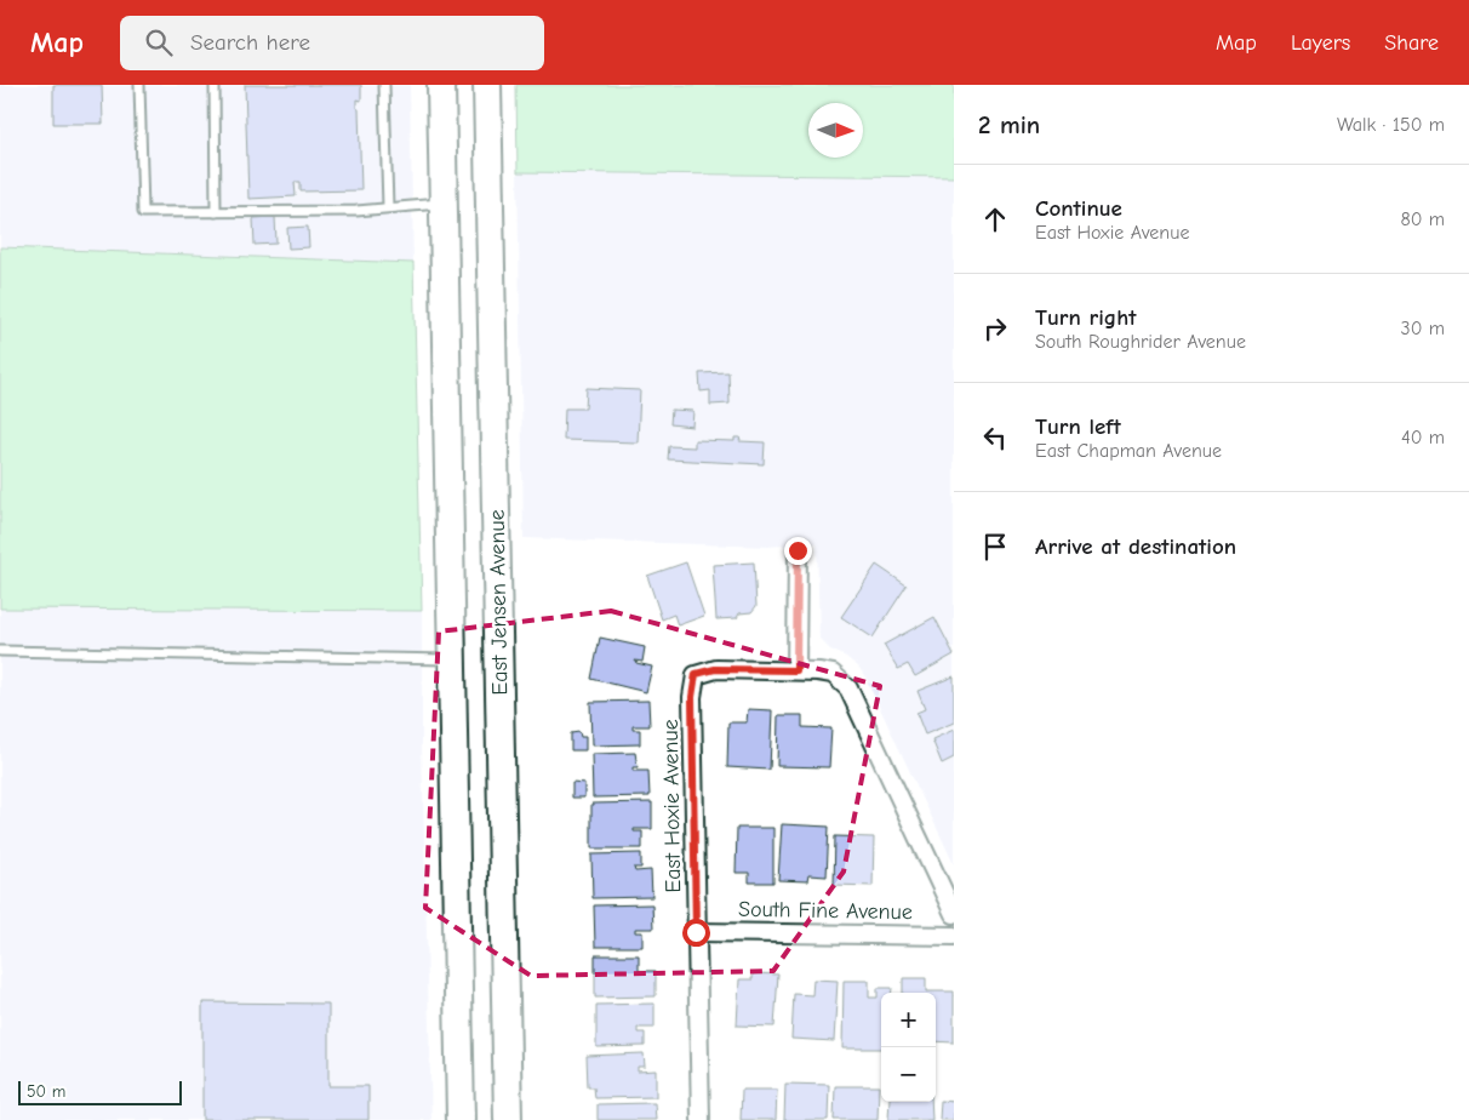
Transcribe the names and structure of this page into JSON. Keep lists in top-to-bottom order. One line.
{"streets":{"main road":["East Jensen Avenue"],"street":["East Hoxie Avenue","South Fine Avenue"]},"crossings":[["East Hoxie Avenue","South Fine Avenue"]],"scale_bar":"50 m","north":"right","page":{"header":"Map","search":"Search here","nav":["Map","Layers","Share"],"heading":["2 min","Walk · 150 m"],"list":[["Continue","East Hoxie Avenue","80 m"],["Turn right","South Roughrider Avenue","30 m"],["Turn left","East Chapman Avenue","40 m"],"Arrive at destination"],"map_buttons":["+","−"],"scale":"50 m"}}
